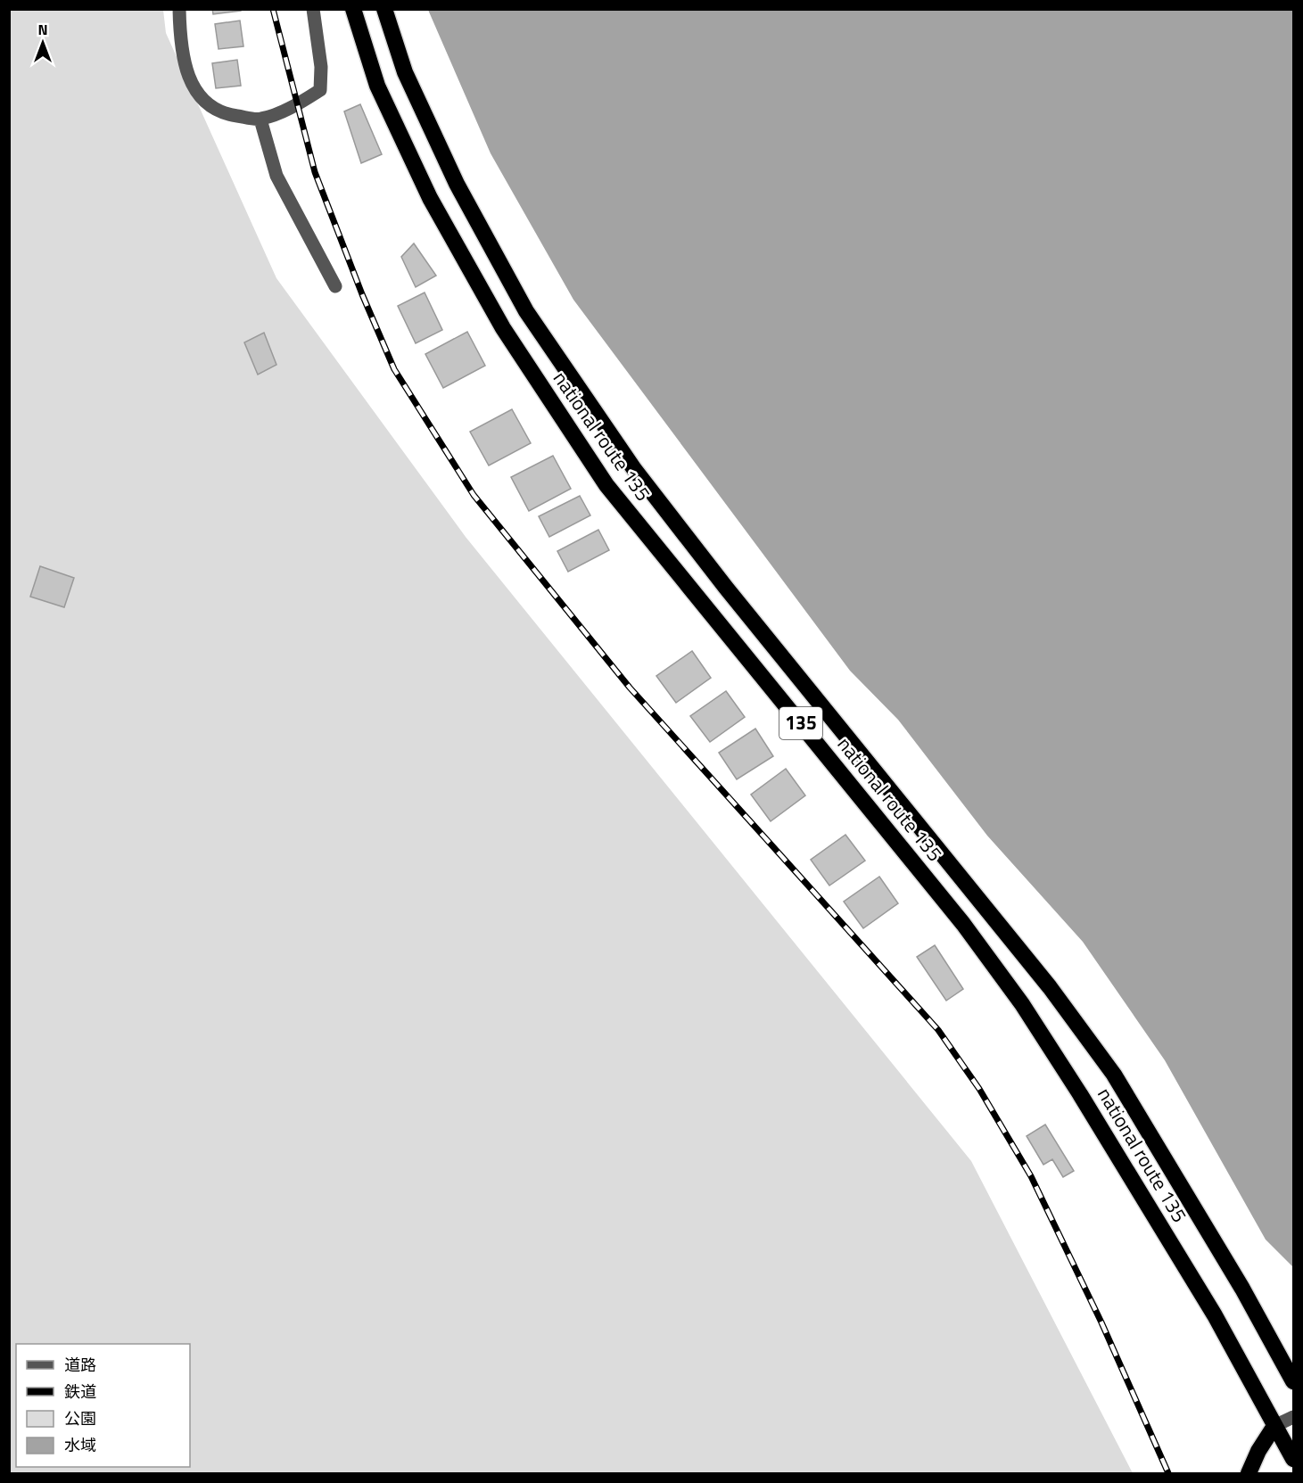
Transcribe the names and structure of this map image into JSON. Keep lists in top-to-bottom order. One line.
{"streets":{"highway":["national route 135","135"]},"legend":["道路","鉄道","公園","水域"],"north":"top"}
